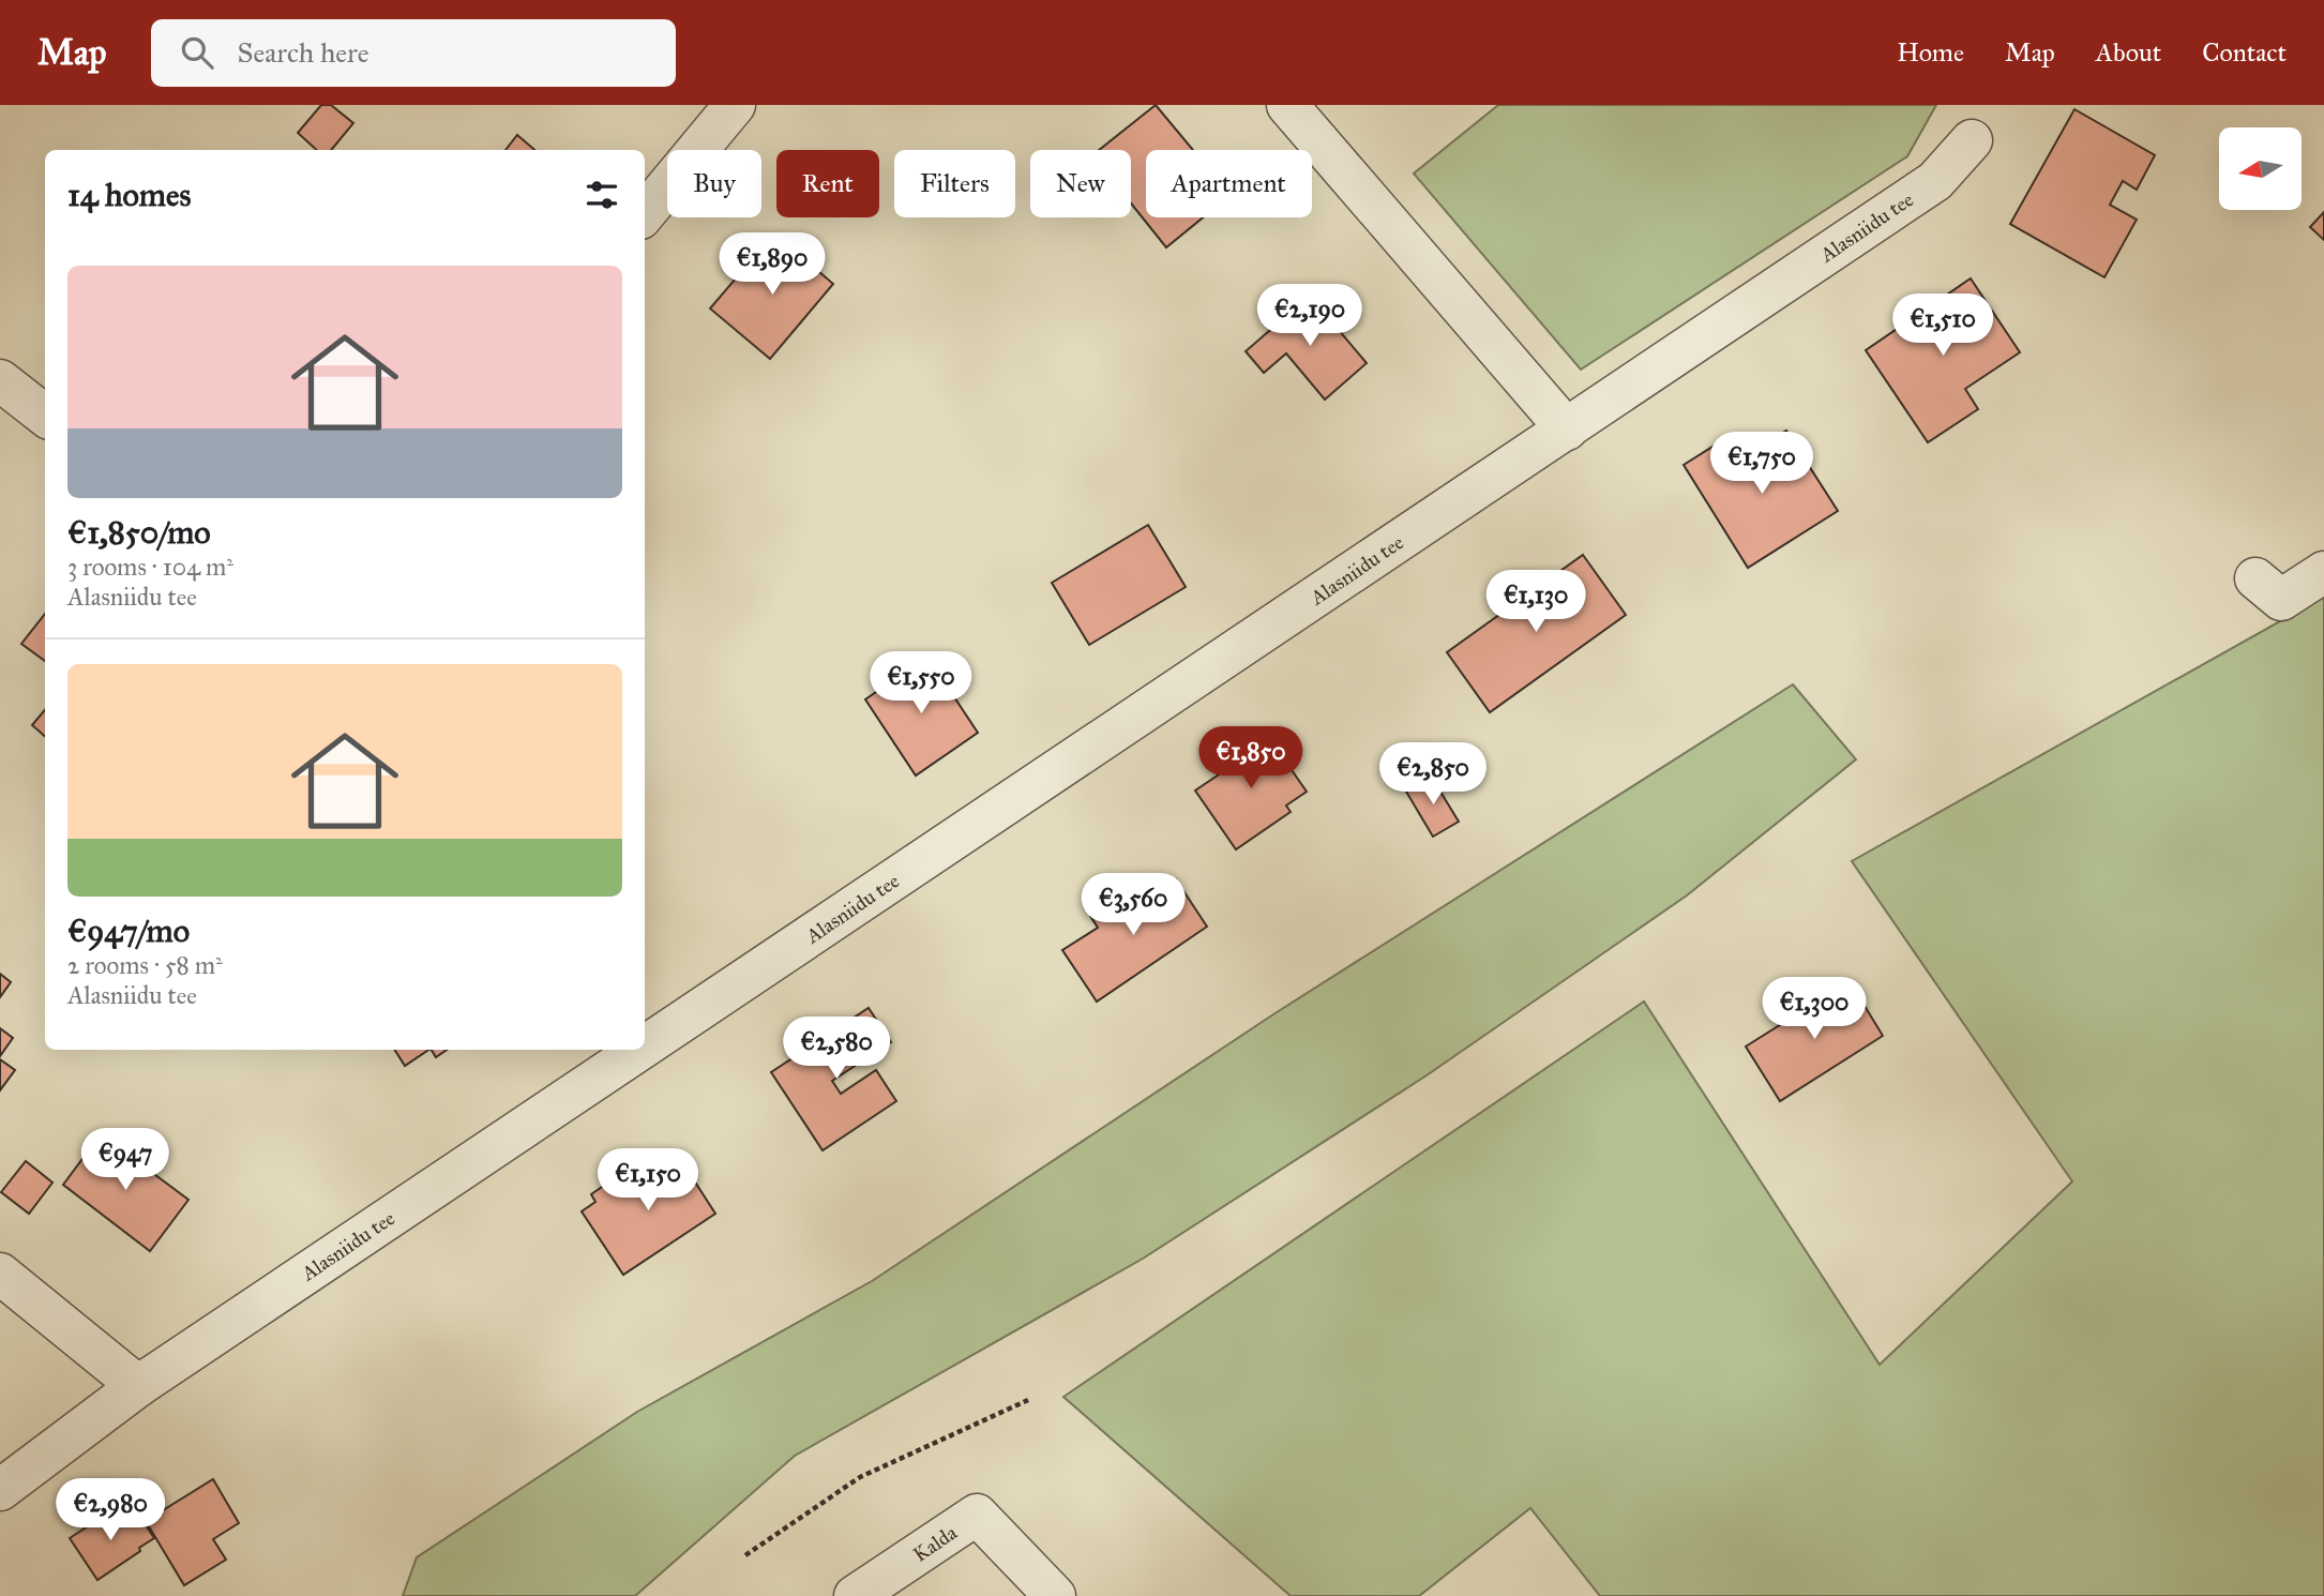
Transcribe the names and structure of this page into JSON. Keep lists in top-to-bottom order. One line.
{"streets":{"street":["Alasniidu tee","Kalda"]},"north":"left","page":{"header":"Map","search":"Search here","nav":["Home","Map","About","Contact"],"chip":["Buy","Rent","Filters","New","Apartment"],"heading":"14 homes","price":["€1,890","€2,190","€1,510","€1,750","€1,130","€1,550","€1,850","€2,850","€3,560","€1,300","€2,580","€947","€1,150","€2,980"],"list":[{"name":"€1,850/mo","note":"3 rooms · 104 m² · Alasniidu tee"},{"name":"€947/mo","note":"2 rooms · 58 m² · Alasniidu tee"}]}}
